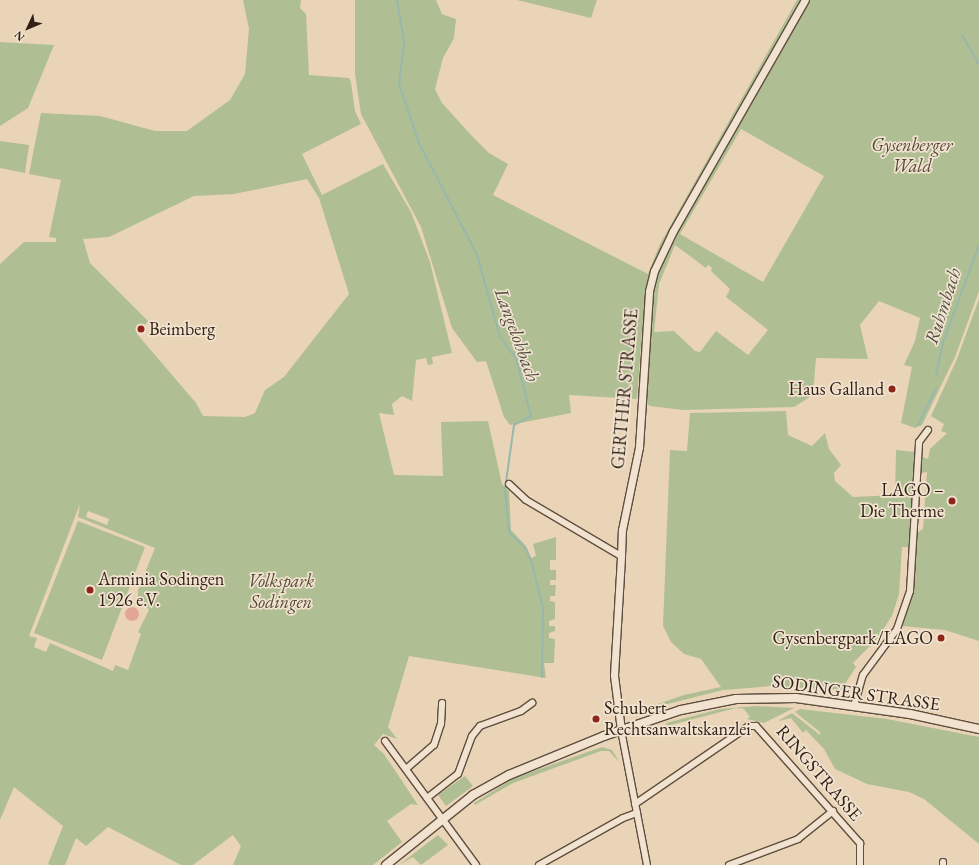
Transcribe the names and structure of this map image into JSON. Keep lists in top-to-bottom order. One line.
{"streets":{"main road":["SODINGER STRASSE"],"street":["GERTHER STRASSE","RINGSTRASSE"]},"crossings":[["GERTHER STRASSE","SODINGER STRASSE"],["GERTHER STRASSE","RINGSTRASSE"]],"water":["Ruhmbach","Langelohbach"],"parks":["Gysenberger Wald","Volkspark Sodingen"],"places":["Beimberg","Haus Galland","LAGO – Die Therme","Arminia Sodingen 1926 e.V.","Gysenbergpark/LAGO","Schubert Rechtsanwaltskanzlei"],"north":"bottom left"}
